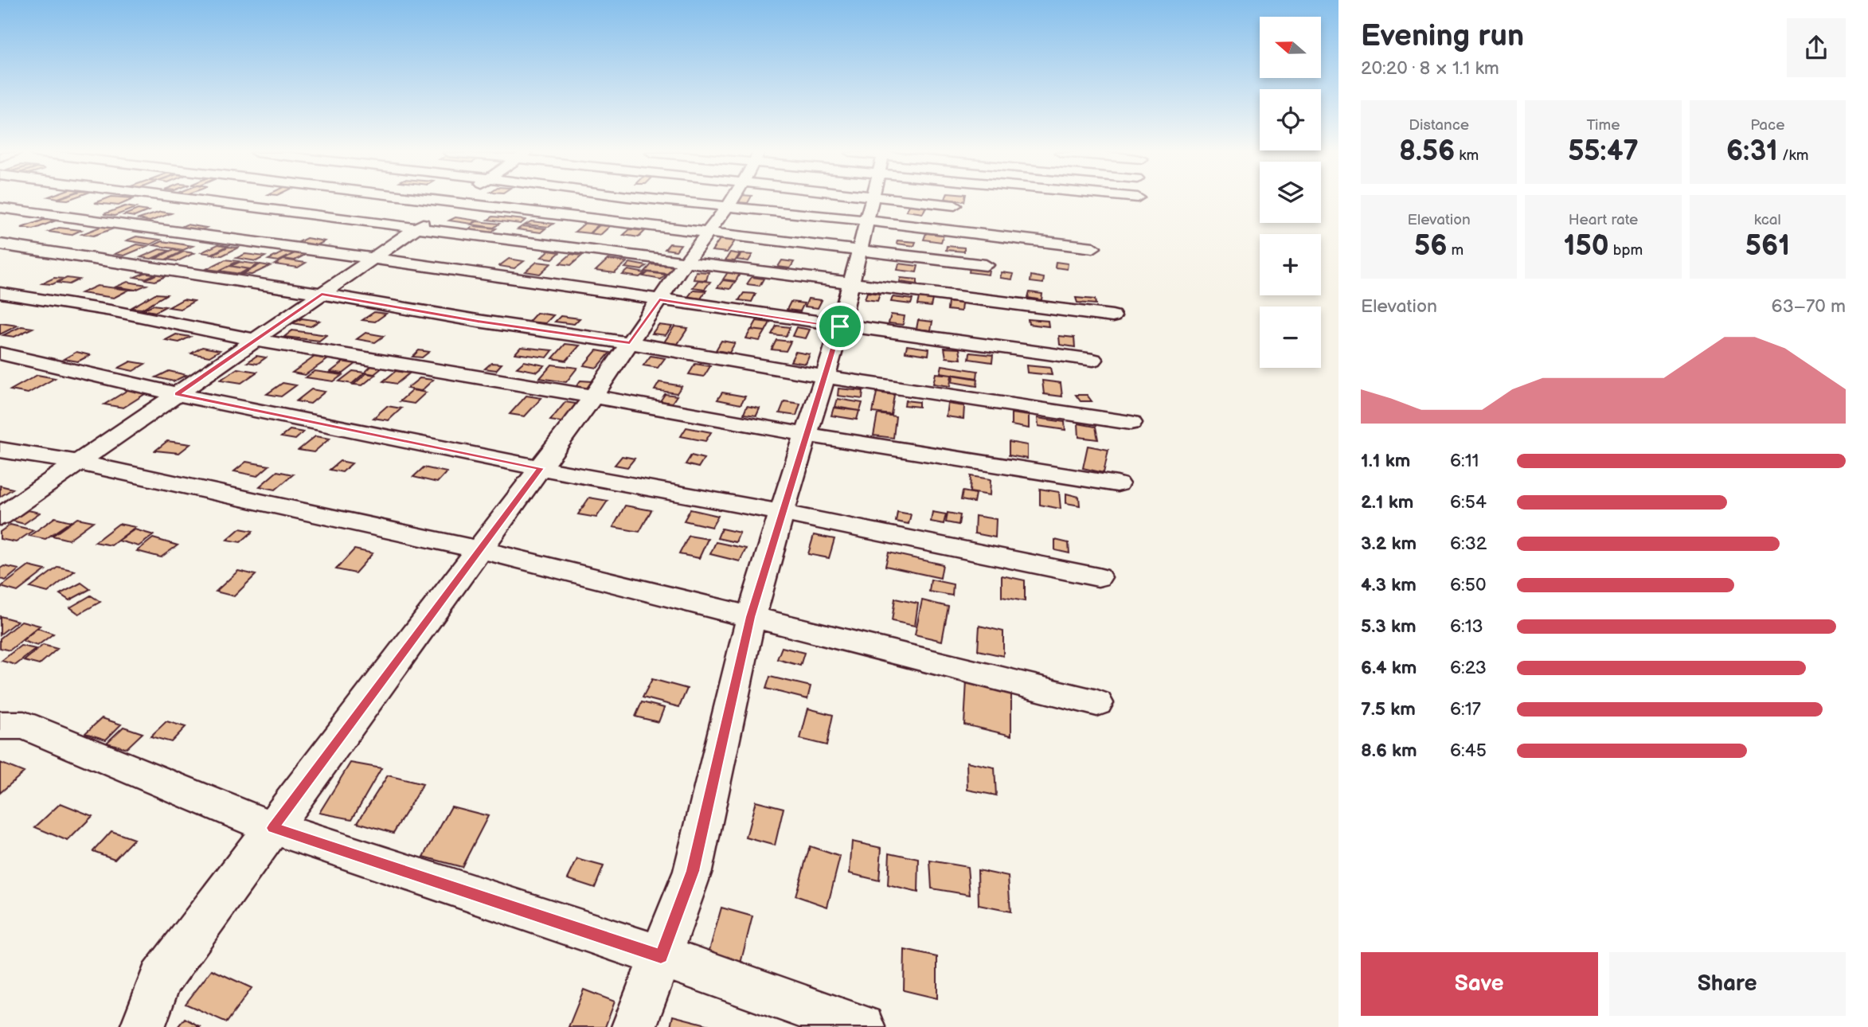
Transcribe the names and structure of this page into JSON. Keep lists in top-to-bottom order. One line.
{"north":"left","page":{"heading":["Evening run","20:20 · 8 × 1.1 km"],"map_buttons":["+","−"],"stats":[["Distance","8.56 km"],["Time","55:47"],["Pace","6:31 /km"],["Elevation","56 m"],["Heart rate","150 bpm"],["kcal","561"]],"chart":["Elevation","63–70 m"],"list":[{"name":"1.1 km","note":"6:11"},{"name":"2.1 km","note":"6:54"},{"name":"3.2 km","note":"6:32"},{"name":"4.3 km","note":"6:50"},{"name":"5.3 km","note":"6:13"},{"name":"6.4 km","note":"6:23"},{"name":"7.5 km","note":"6:17"},{"name":"8.6 km","note":"6:45"}],"buttons":["Save","Share"]}}
